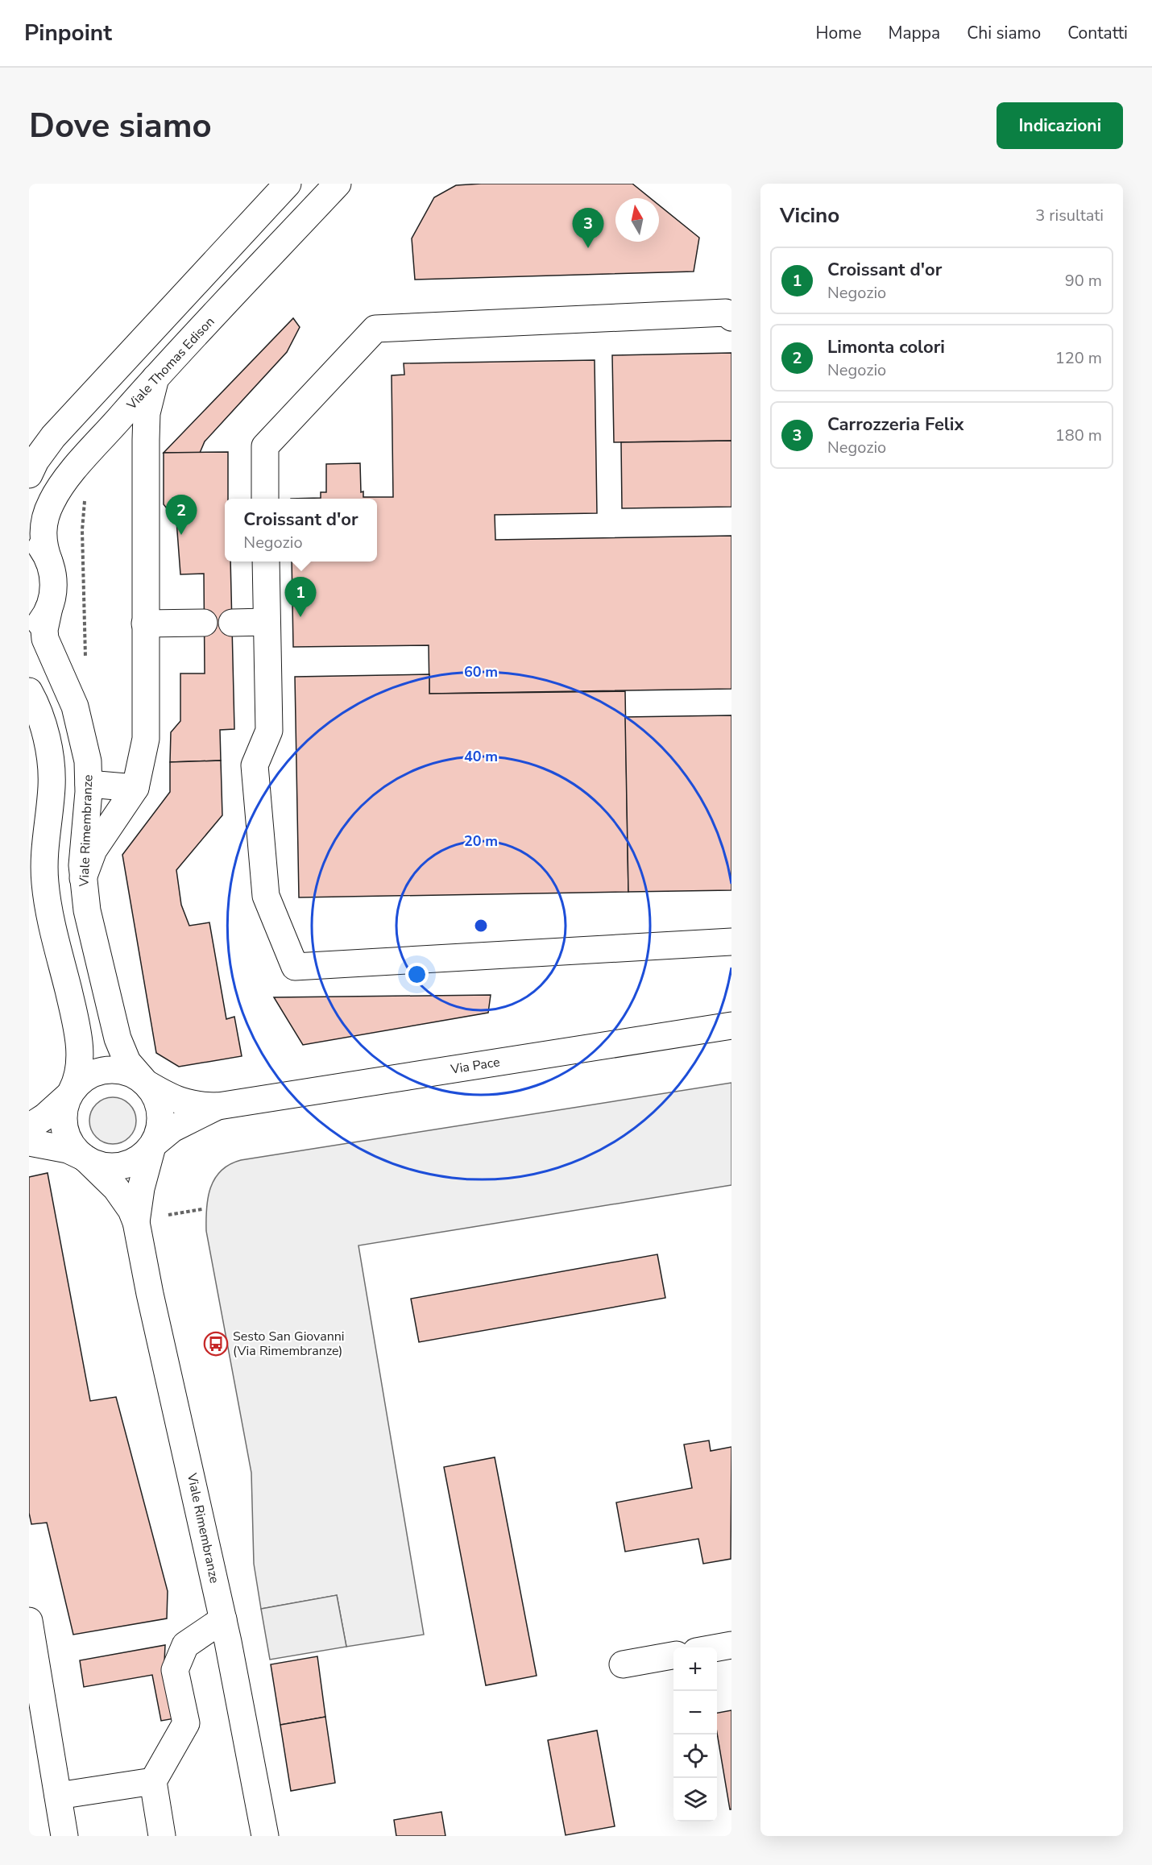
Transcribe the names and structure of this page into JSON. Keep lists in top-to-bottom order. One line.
{"streets":{"street":["Viale Thomas Edison","Viale Rimembranze","Via Pace"]},"crossings":[["Viale Thomas Edison","Viale Rimembranze"],["Viale Rimembranze","Via Pace"]],"places":{"bus stop":["Sesto San Giovanni (Via Rimembranze)"]},"north":"top","page":{"header":"Pinpoint","nav":["Home","Mappa","Chi siamo","Contatti"],"buttons":"Indicazioni","title":"Dove siamo","heading":["Vicino","3 risultati"],"pins":["3","2","1"],"list":[{"mark":"1","name":"Croissant d'or","note":"Negozio","value":"90 m"},{"mark":"2","name":"Limonta colori","note":"Negozio","value":"120 m"},{"mark":"3","name":"Carrozzeria Felix","note":"Negozio","value":"180 m"}],"popup":["Croissant d'or","Negozio"],"map_buttons":["+","−"]},"rings":["60 m","40 m","20 m"]}
